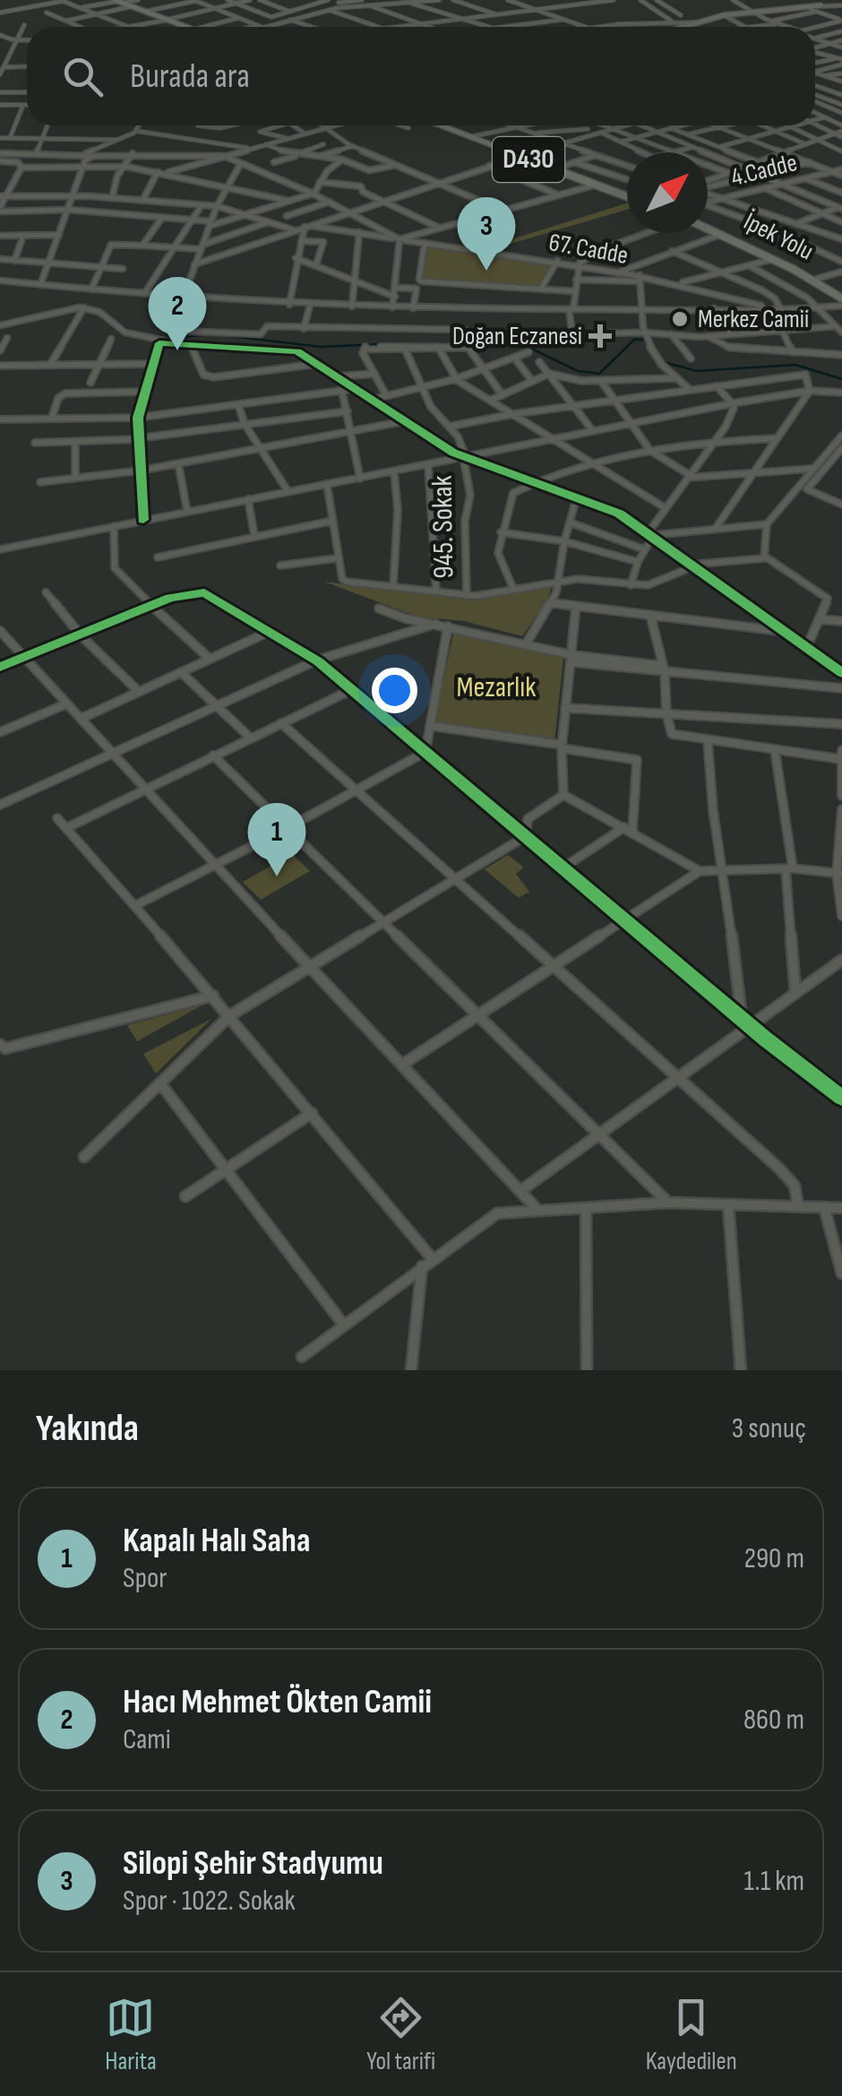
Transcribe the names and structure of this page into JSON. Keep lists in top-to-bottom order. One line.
{"streets":{"highway":["D430","İpek Yolu"],"street":["4.Cadde","67. Cadde","945. Sokak"]},"parks":["Mezarlık"],"places":{"other":["Merkez Camii"],"health":["Doğan Eczanesi"]},"north":"top right","page":{"search":"Burada ara","pins":["3","2","1"],"heading":["Yakında","3 sonuç"],"list":[{"mark":"1","name":"Kapalı Halı Saha","note":"Spor","value":"290 m"},{"mark":"2","name":"Hacı Mehmet Ökten Camii","note":"Cami","value":"860 m"},{"mark":"3","name":"Silopi Şehir Stadyumu","note":"Spor · 1022. Sokak","value":"1.1 km"}],"nav":["Harita","Yol tarifi","Kaydedilen"]}}
